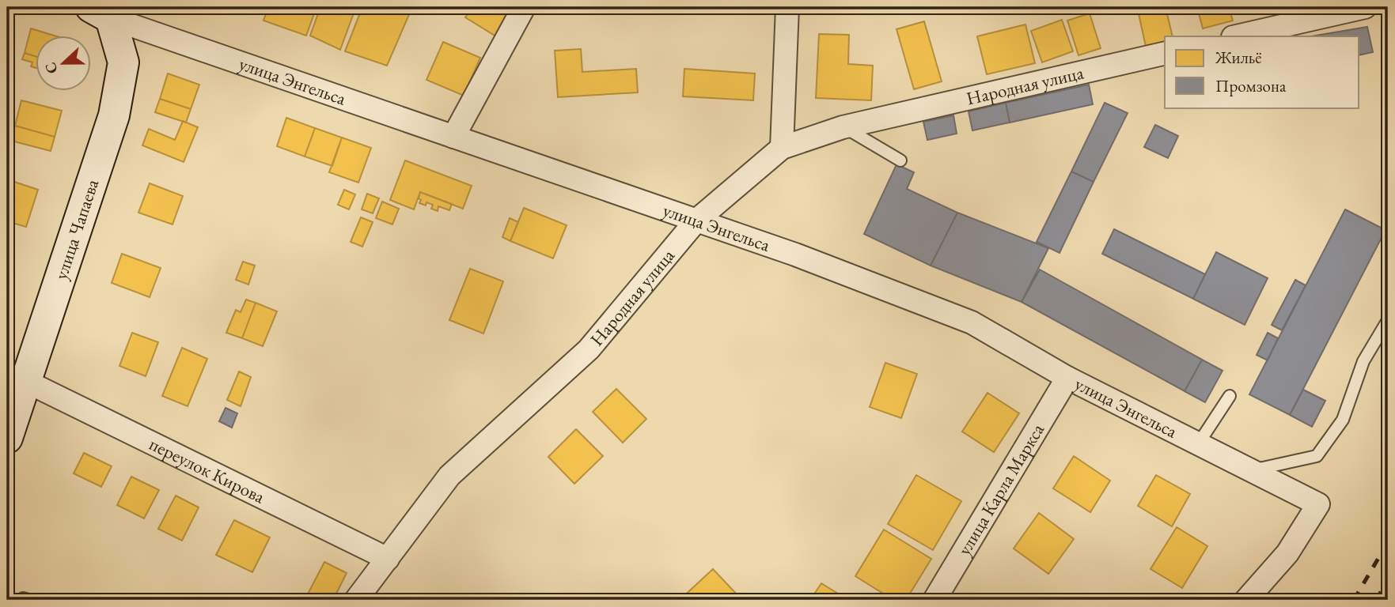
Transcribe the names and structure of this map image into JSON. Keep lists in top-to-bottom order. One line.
{"streets":{"street":["улица Энгельса","Народная улица","улица Чапаева","переулок Кирова","улица Карла Маркса"]},"crossings":[["улица Энгельса","Народная улица"],["улица Энгельса","улица Чапаева"],["улица Энгельса","улица Карла Маркса"],["Народная улица","переулок Кирова"],["улица Чапаева","переулок Кирова"]],"legend":["Жильё","Промзона"],"north":"left"}
